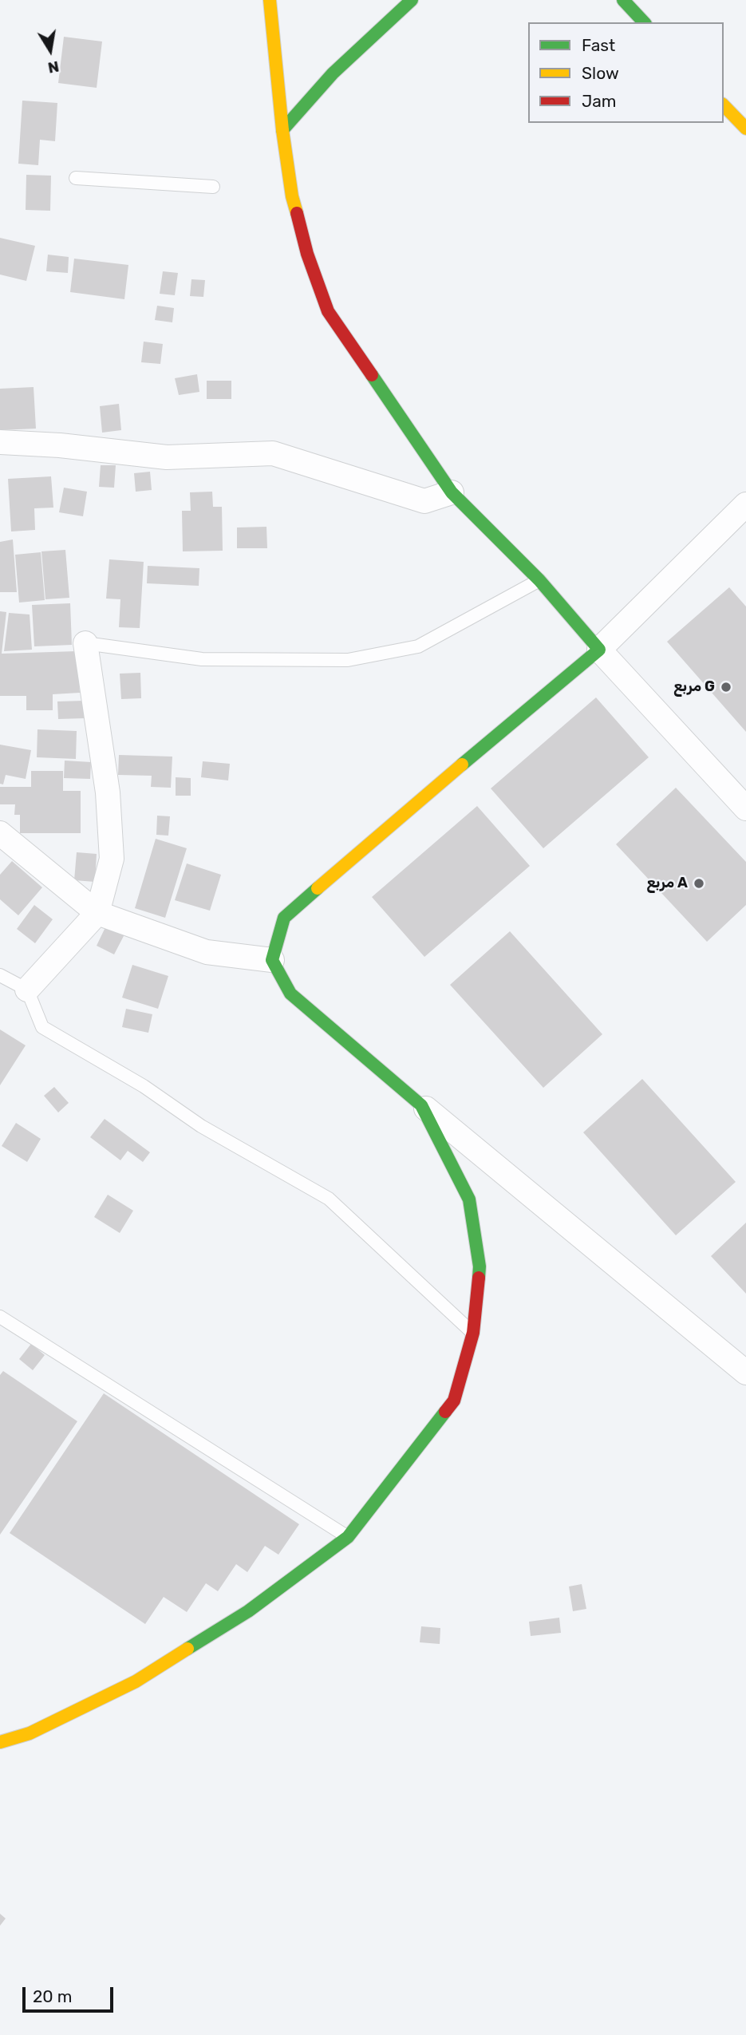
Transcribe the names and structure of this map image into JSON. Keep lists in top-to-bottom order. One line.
{"places":["مربع G","مربع A"],"legend":["Fast","Slow","Jam"],"scale_bar":"20 m","north":"bottom"}
